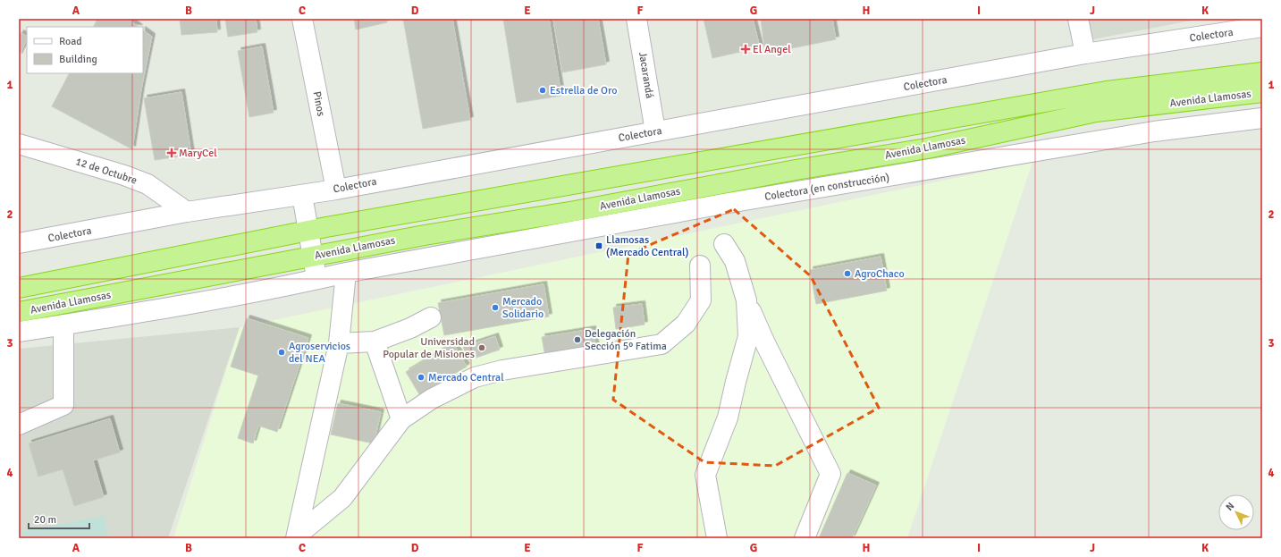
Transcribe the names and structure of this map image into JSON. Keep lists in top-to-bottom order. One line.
{"streets":{"highway":["Avenida Llamosas"],"street":["Colectora","Jacarandá","Pinos","12 de Octubre","Colectora (en construcción)"]},"crossings":[["Colectora","Jacarandá"],["Colectora","Pinos"],["Colectora","12 de Octubre"]],"places":{"health":["El Angel","MaryCel"],"other":["Estrella de Oro","AgroChaco","Mercado Solidario","Delegación Sección 5º Fatima","Universidad Popular de Misiones","Agroservicios del NEA","Mercado Central"],"transit":["Llamosas (Mercado Central)"]},"legend":["Road","Building"],"scale_bar":"20 m","north":"top left","grid":{"columns":["A","B","C","D","E","F","G","H","I","J","K"],"rows":["1","2","3","4"]}}
